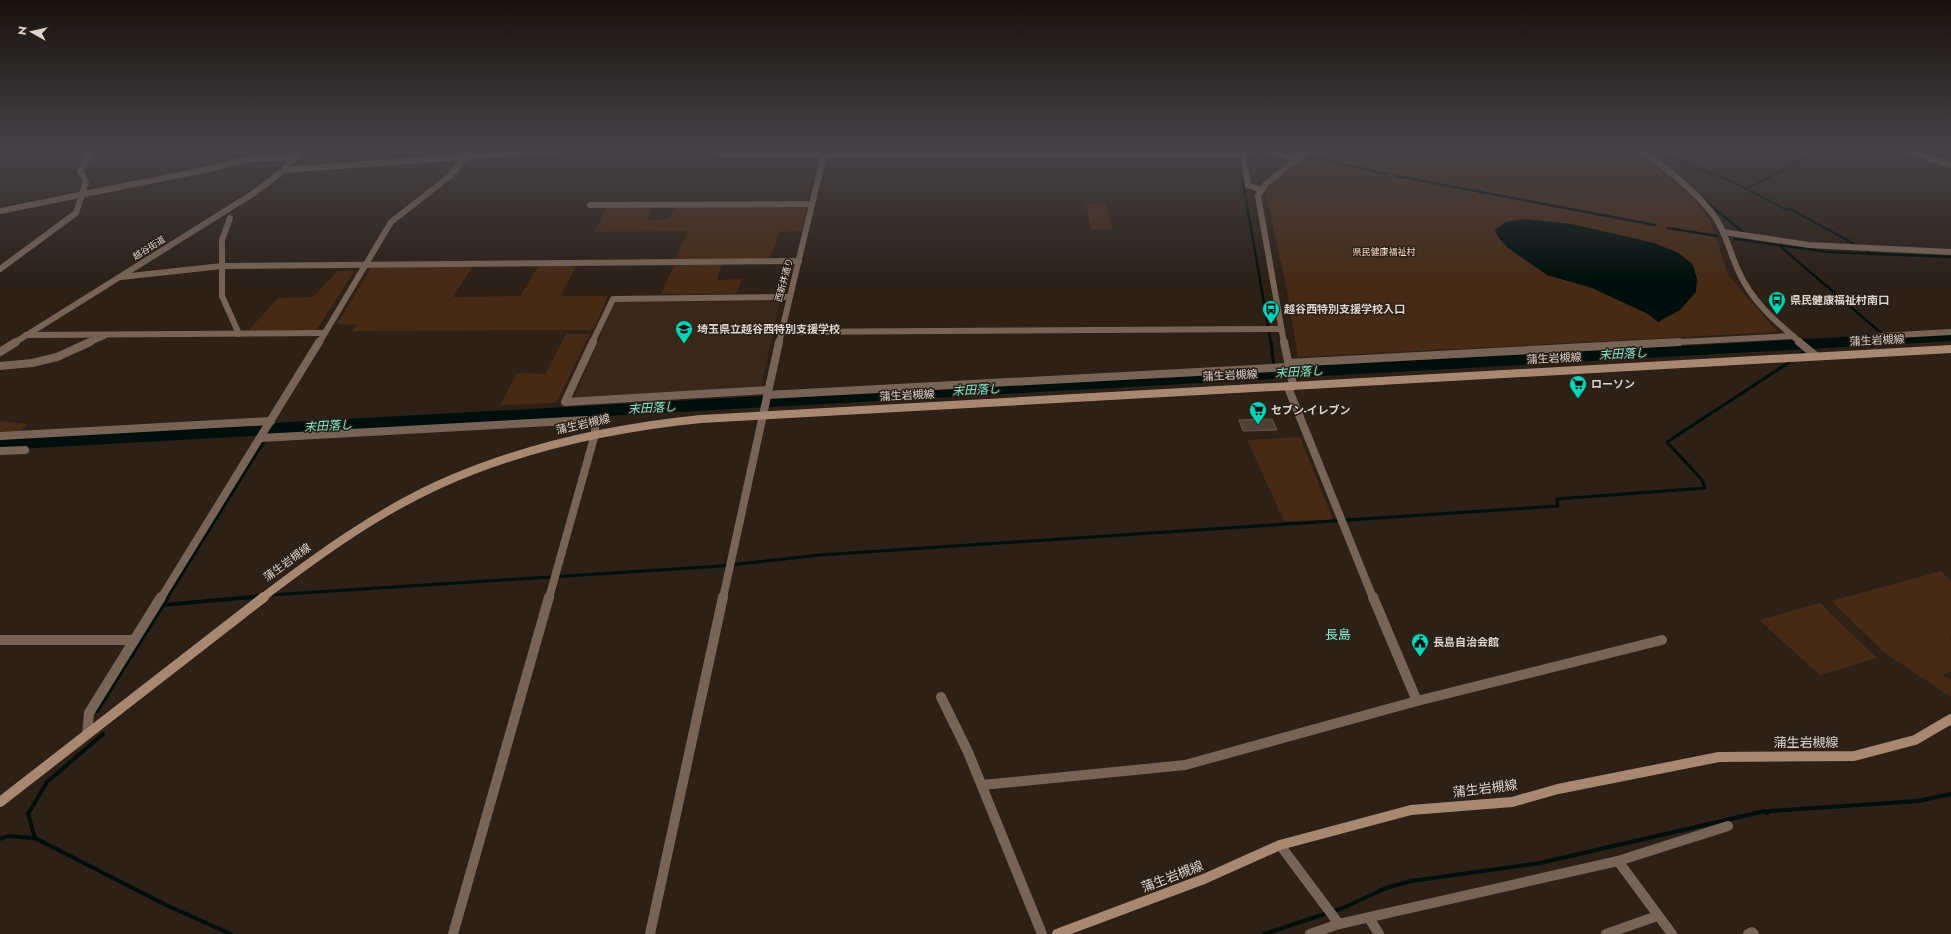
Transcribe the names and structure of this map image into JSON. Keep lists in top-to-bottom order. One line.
{"streets":{"main road":["蒲生岩槻線"],"street":["越谷街道","西新井通り"]},"crossings":[["西新井通り","蒲生岩槻線"]],"districts":["長島"],"water":["末田落し"],"parks":["県民健康福祉村"],"places":{"bus stop":["県民健康福祉村南口","越谷西特別支援学校入口"],"school or university":["埼玉県立越谷西特別支援学校"],"supermarket":["ローソン","セブン-イレブン"],"public building":["長島自治会館"]},"north":"left"}
